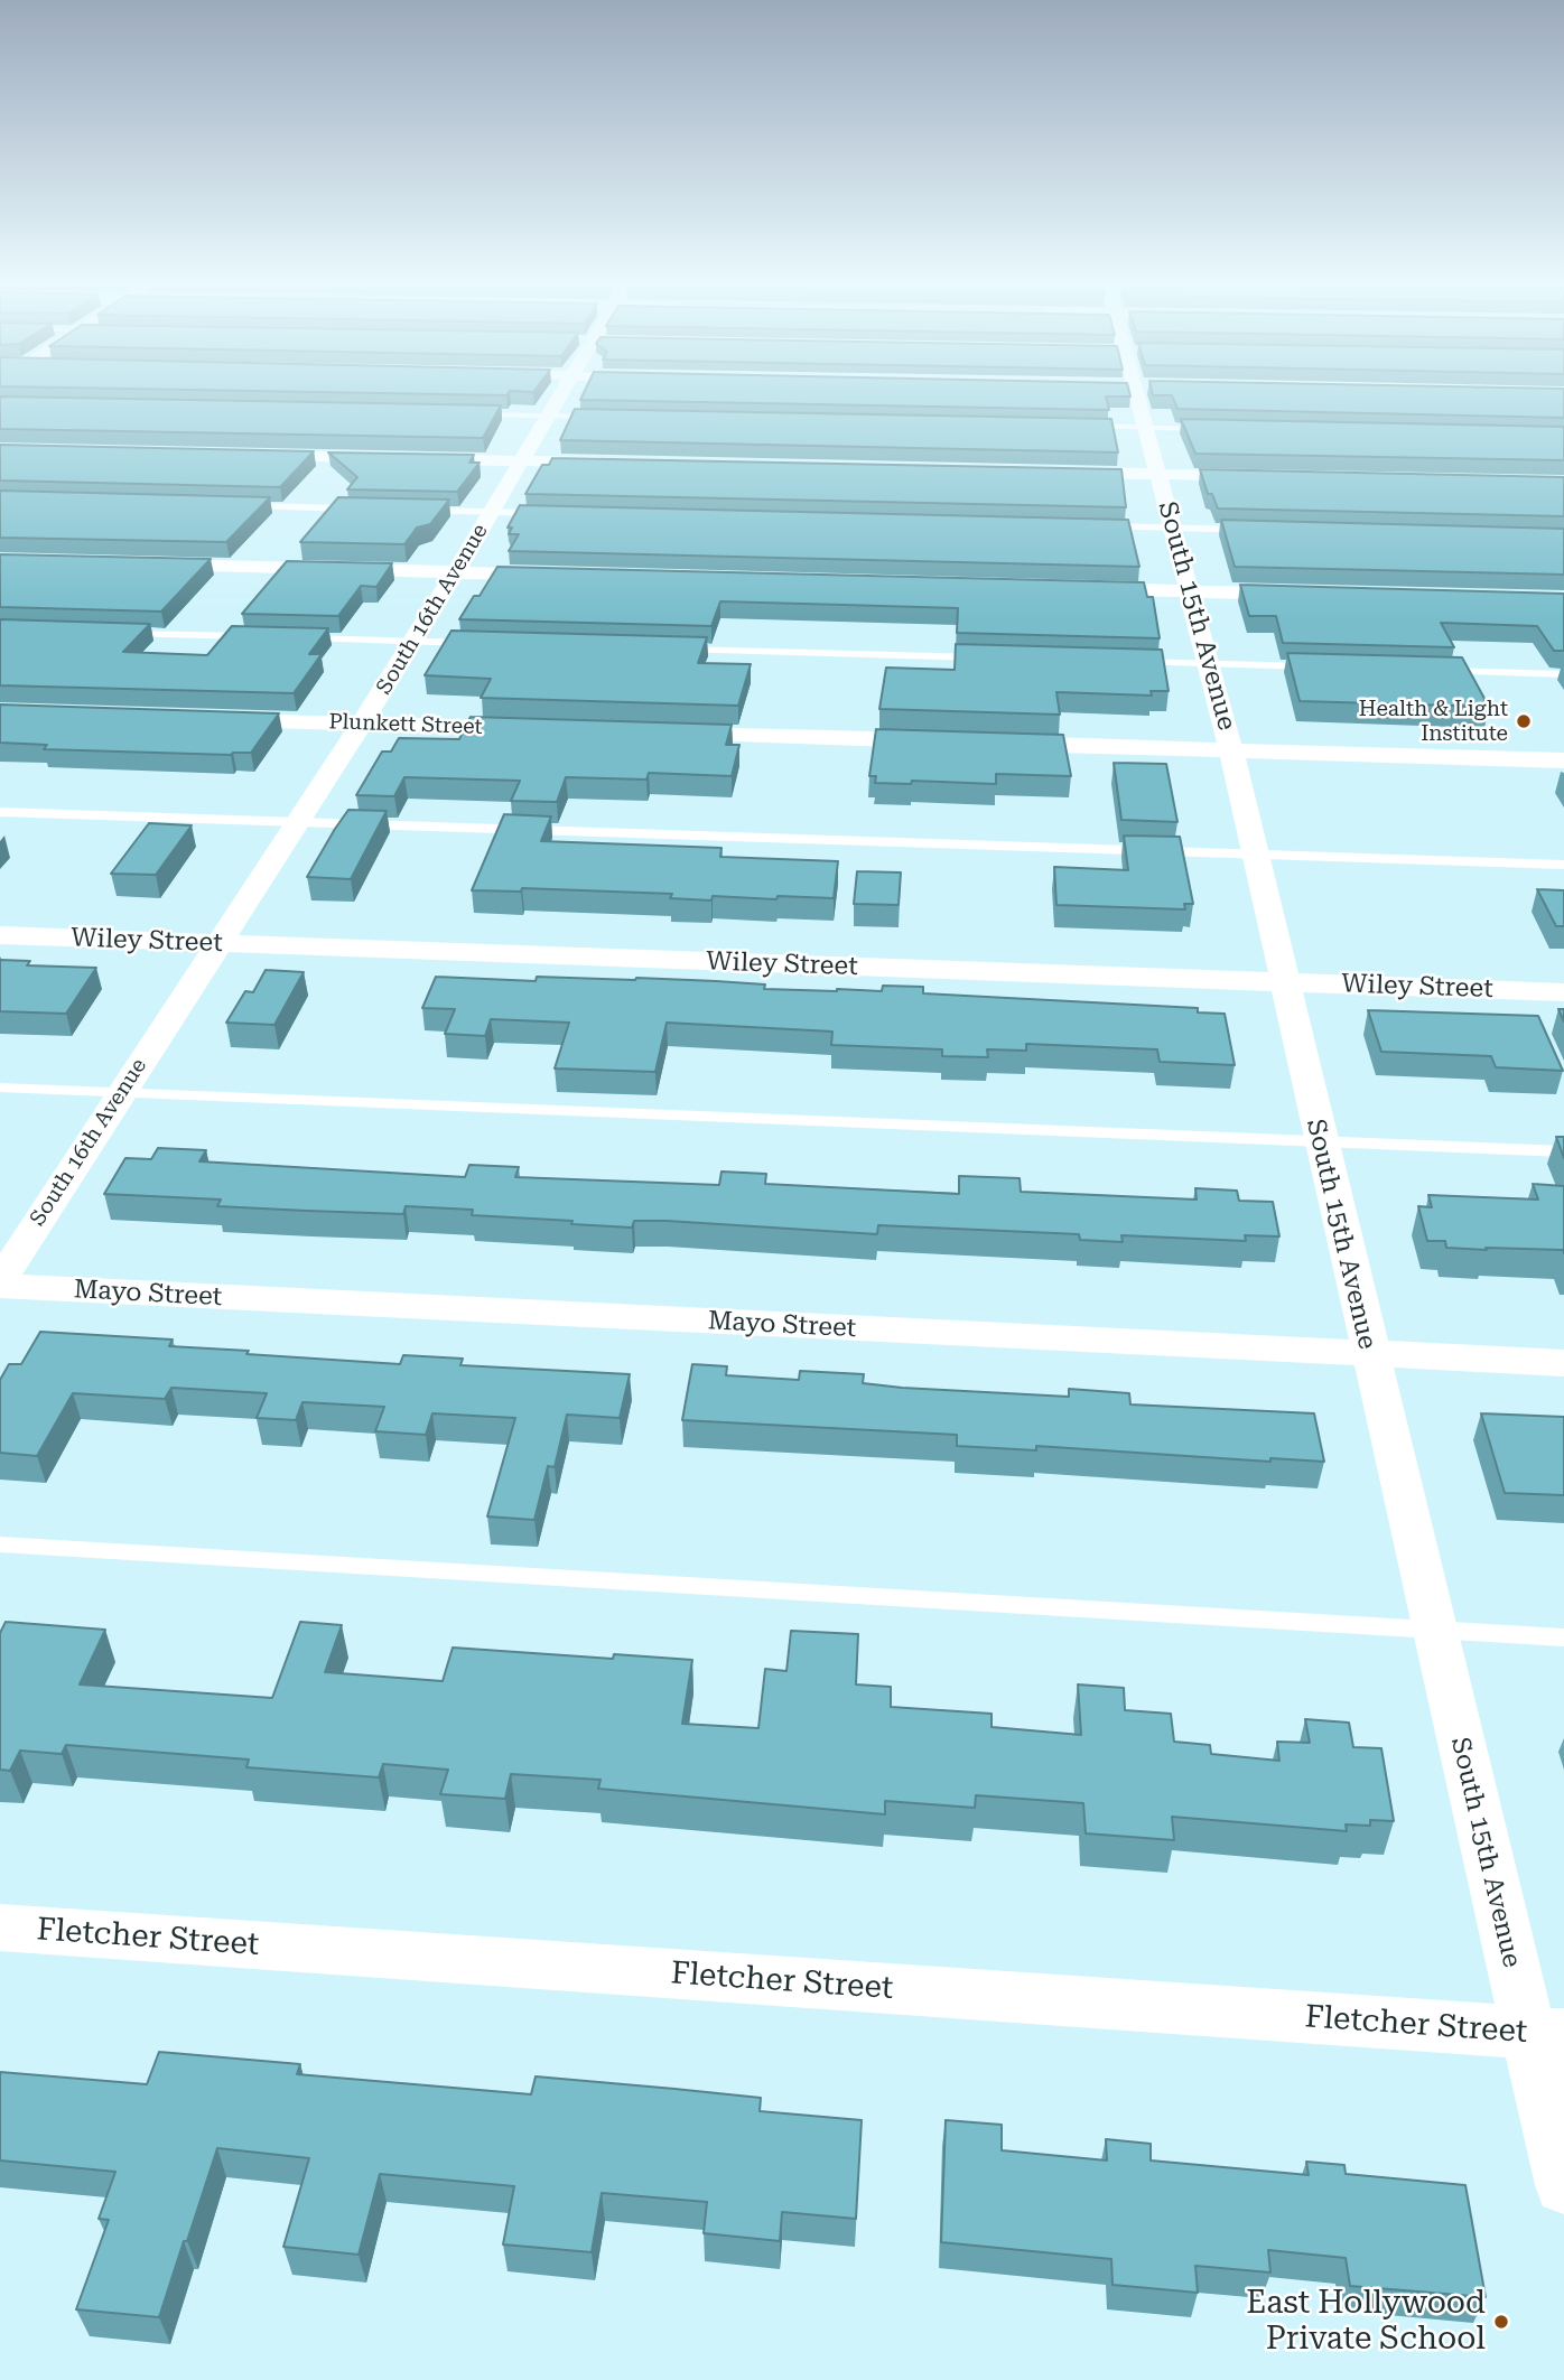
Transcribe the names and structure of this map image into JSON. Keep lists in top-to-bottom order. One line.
{"streets":{"street":["South 16th Avenue","South 15th Avenue","Plunkett Street","Wiley Street","Mayo Street","Fletcher Street"]},"crossings":[["South 16th Avenue","Plunkett Street"],["South 16th Avenue","Wiley Street"],["South 16th Avenue","Mayo Street"],["South 15th Avenue","Wiley Street"],["South 15th Avenue","Mayo Street"],["South 15th Avenue","Fletcher Street"]],"places":["Health & Light Institute","East Hollywood Private School"]}
